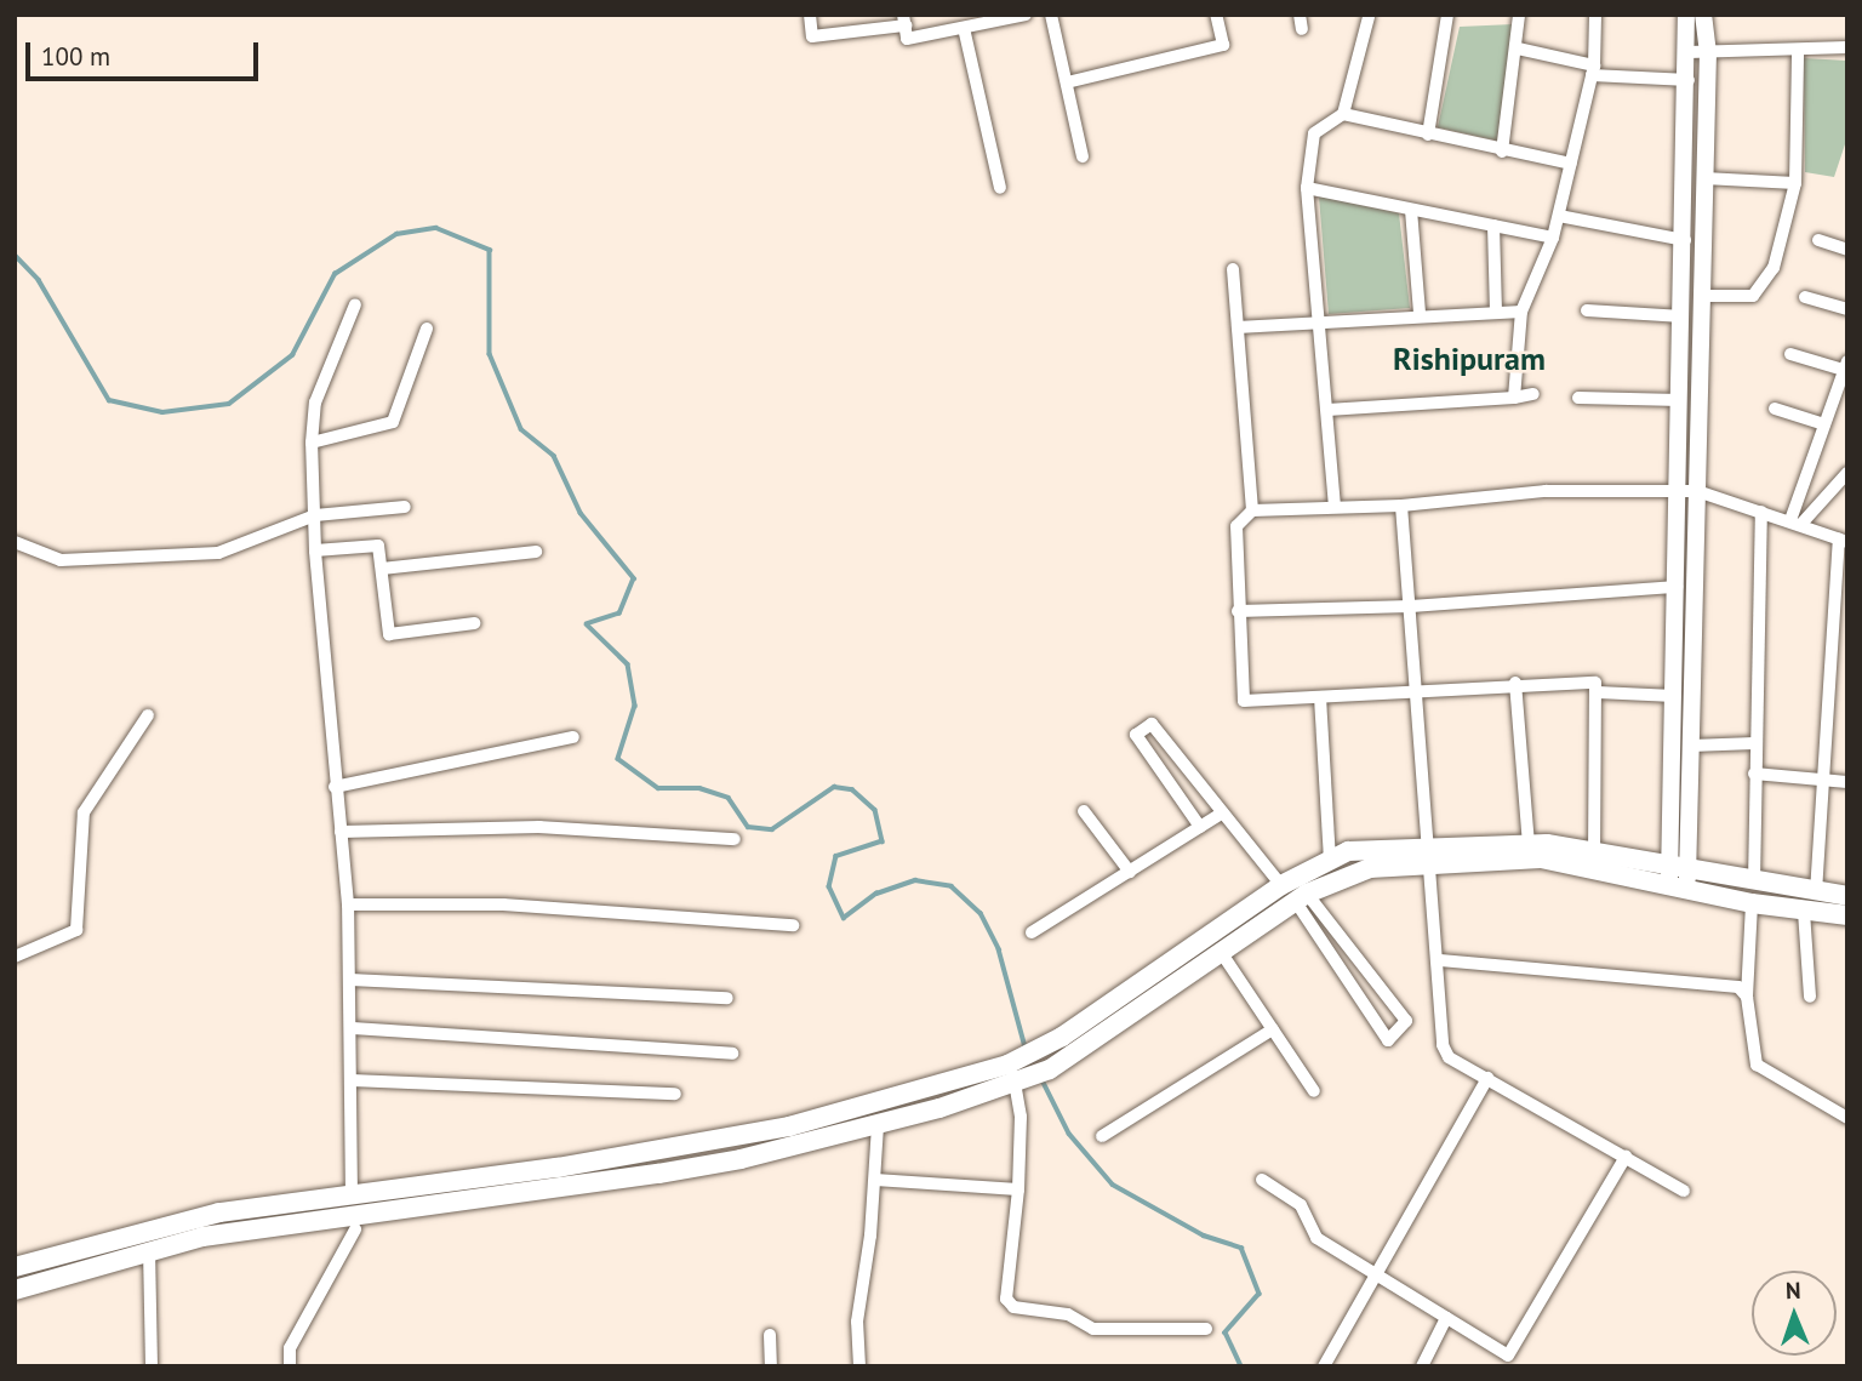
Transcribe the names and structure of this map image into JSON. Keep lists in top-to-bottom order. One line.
{"districts":["Rishipuram"],"scale_bar":"100 m","north":"top"}
